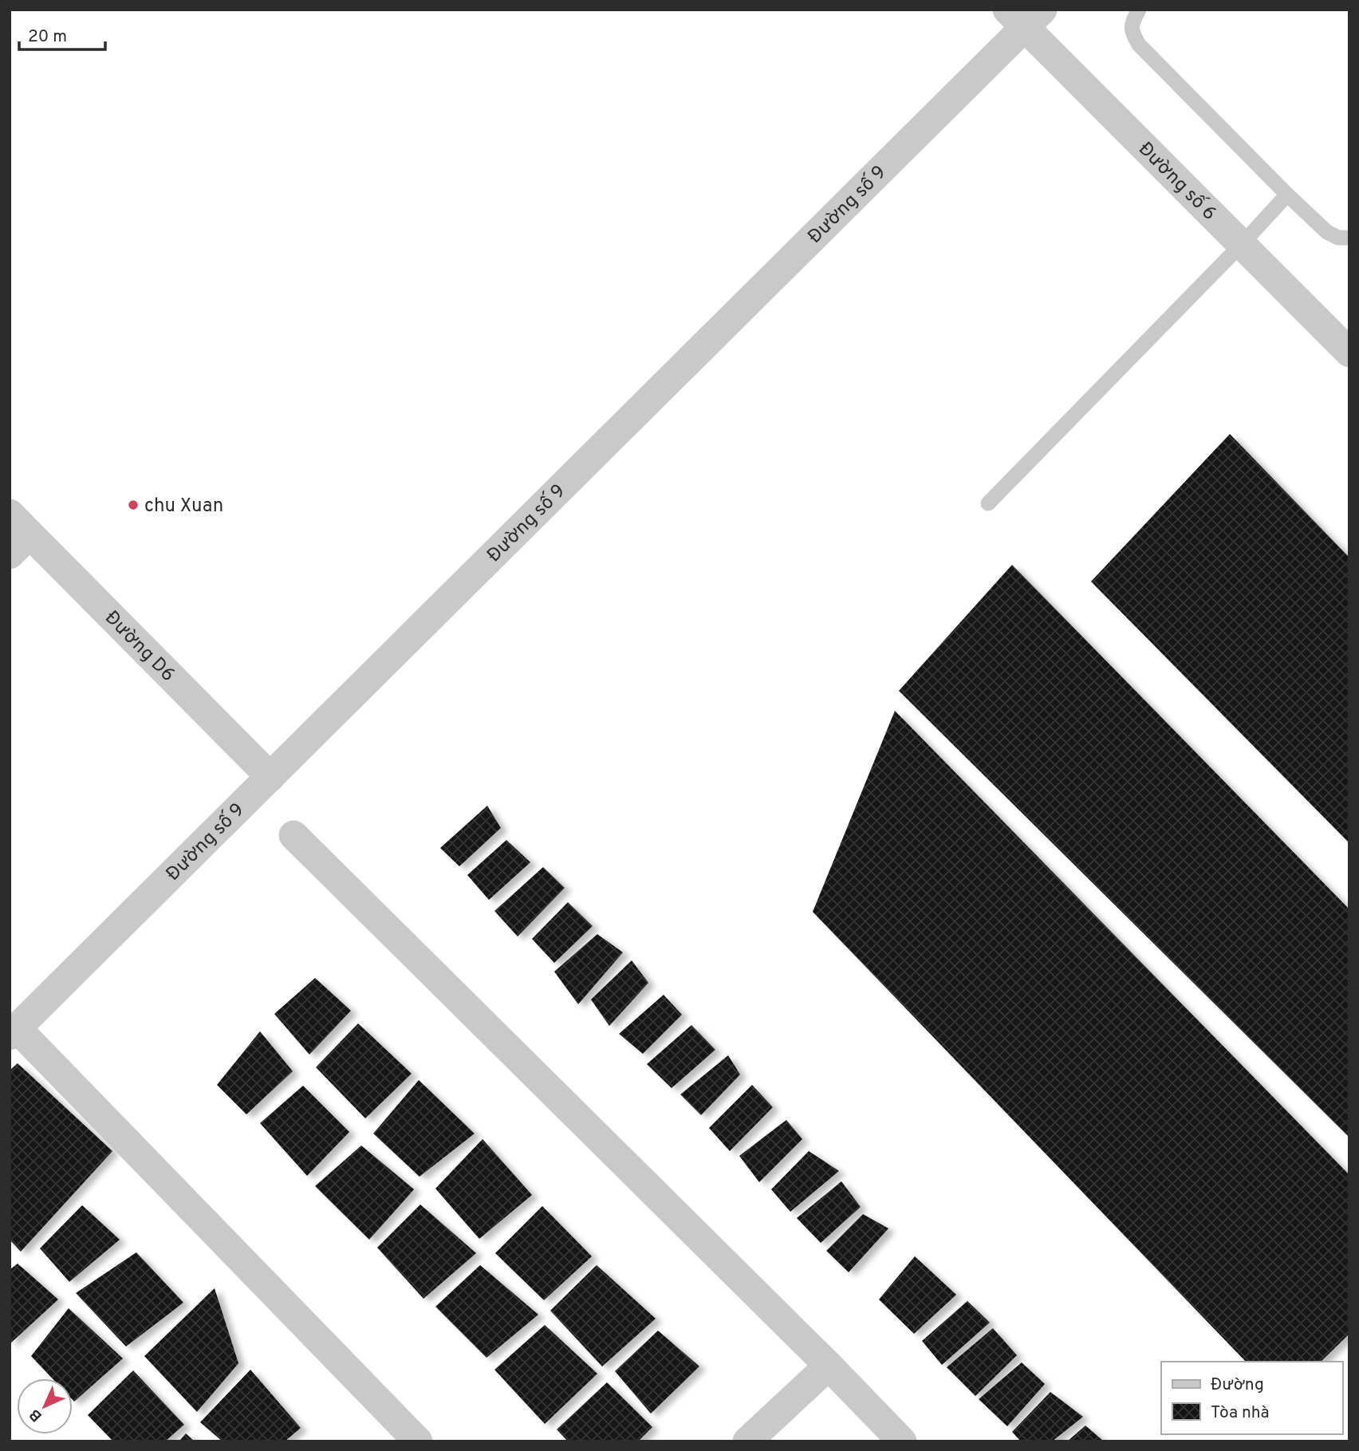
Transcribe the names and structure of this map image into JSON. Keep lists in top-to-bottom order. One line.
{"streets":{"street":["Đường số 6","Đường số 9","Đường D6"]},"crossings":[["Đường số 6","Đường số 9"],["Đường số 9","Đường D6"]],"places":["chu Xuan"],"legend":["Đường","Tòa nhà"],"scale_bar":"20 m","north":"bottom left"}
